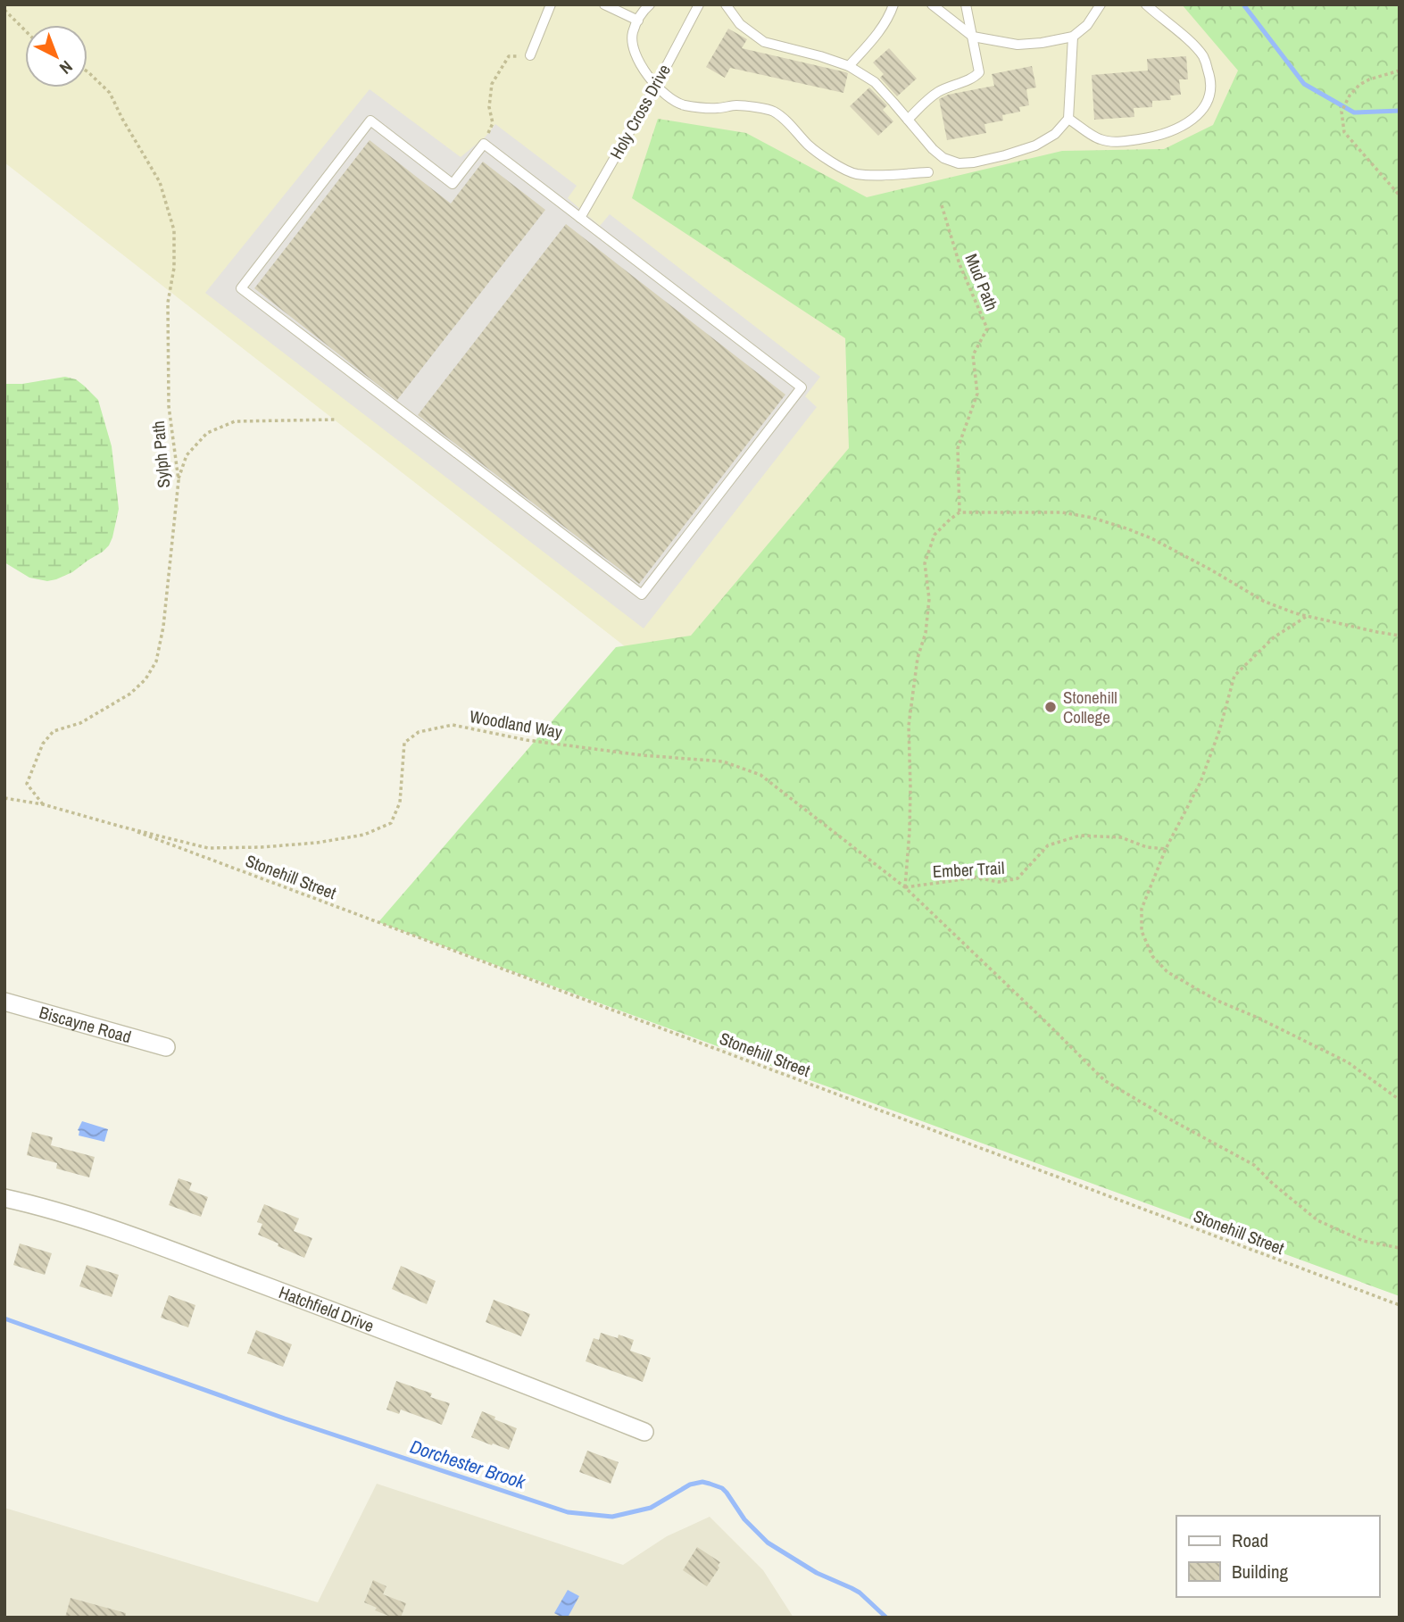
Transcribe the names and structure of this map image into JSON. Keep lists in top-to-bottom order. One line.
{"streets":{"street":["Biscayne Road","Hatchfield Drive"],"lane":["Holy Cross Drive"],"path":["Mud Path","Sylph Path","Woodland Way","Ember Trail","Stonehill Street"]},"crossings":[["Woodland Way","Ember Trail"],["Woodland Way","Stonehill Street"]],"water":["Dorchester Brook"],"places":["Stonehill College"],"legend":["Road","Building"],"north":"bottom right"}
